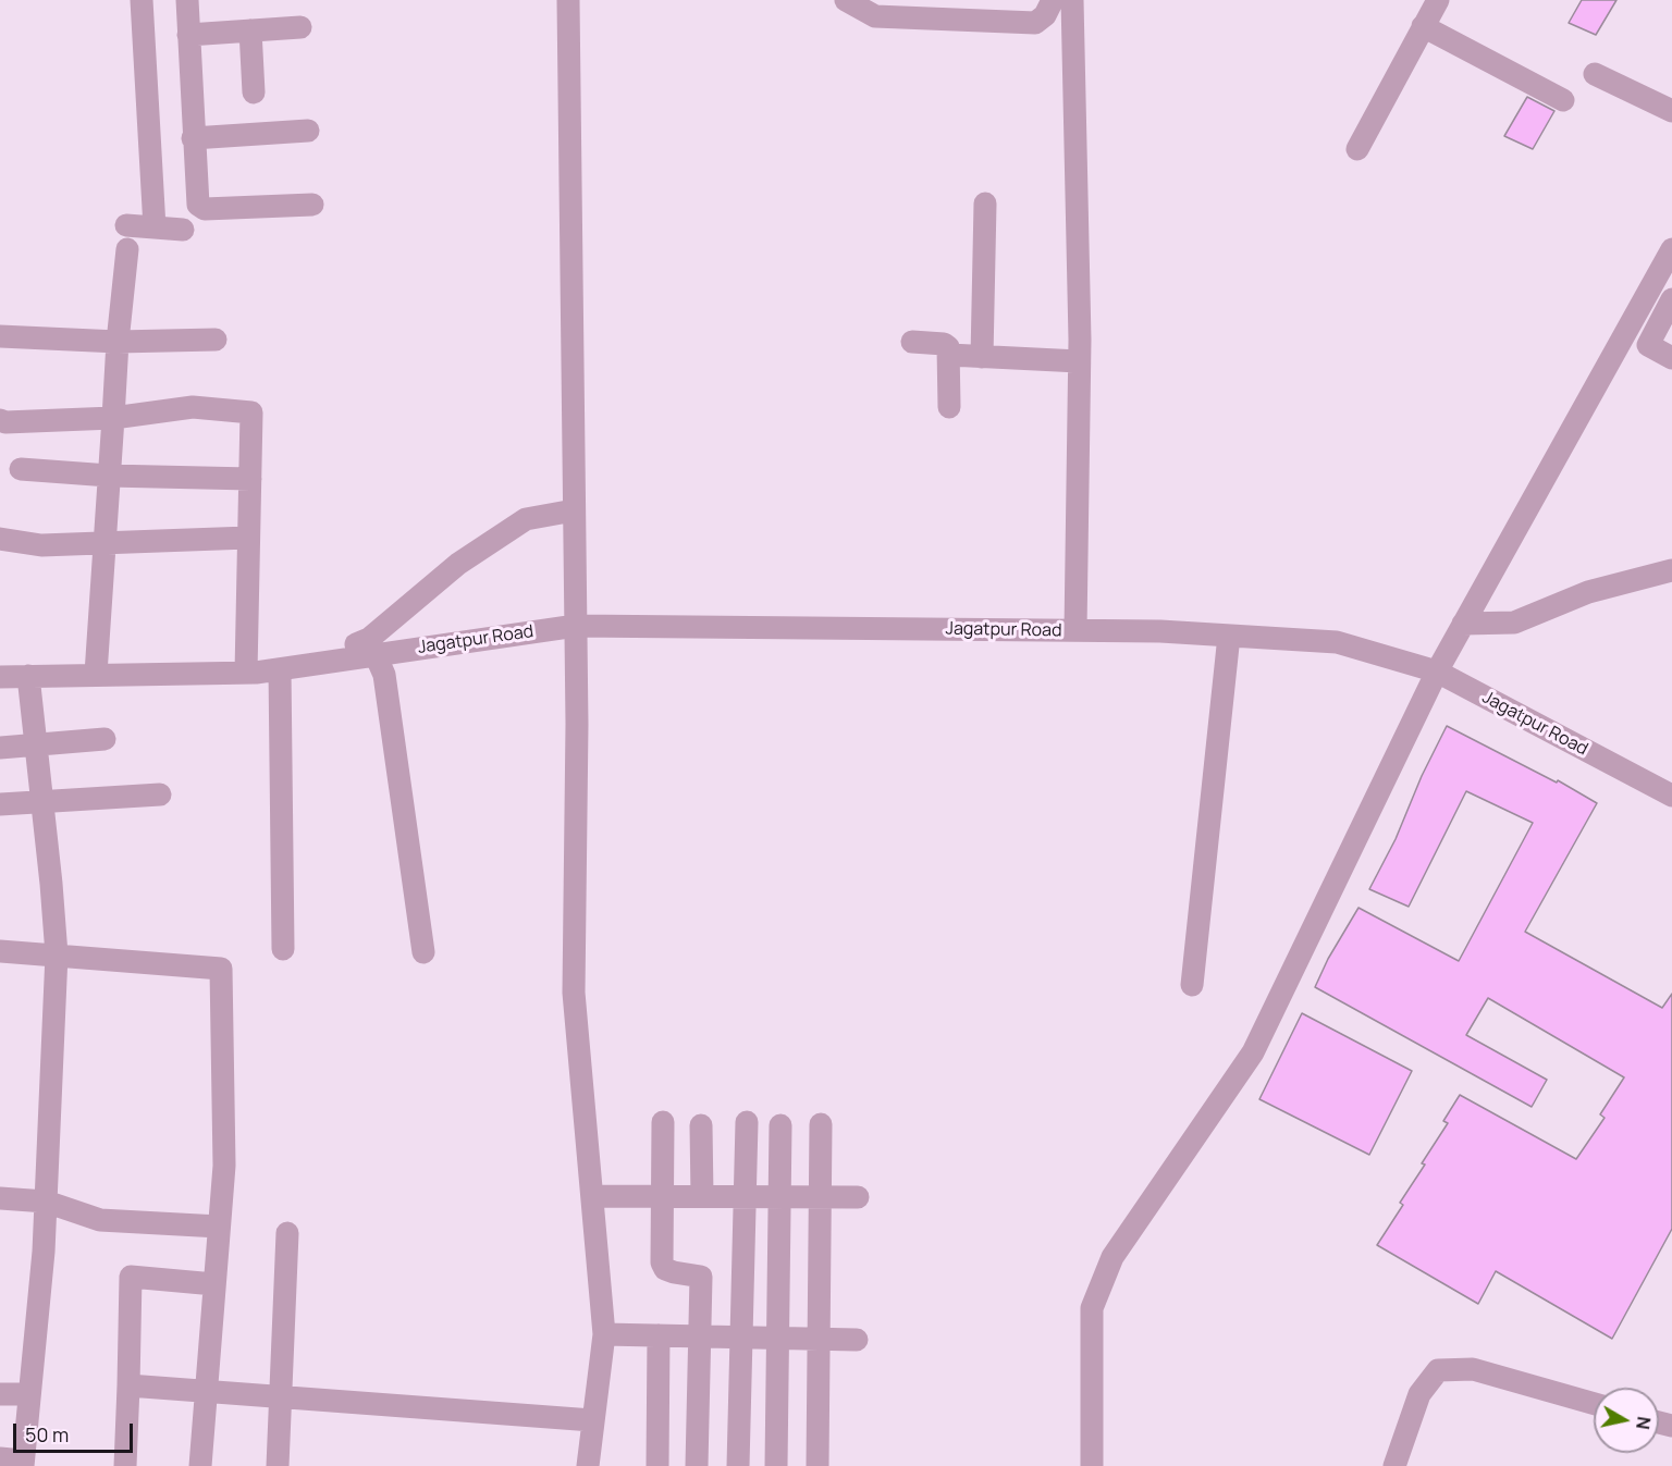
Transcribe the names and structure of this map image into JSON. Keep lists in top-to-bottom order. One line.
{"streets":{"street":["Jagatpur Road"]},"scale_bar":"50 m","north":"right"}
